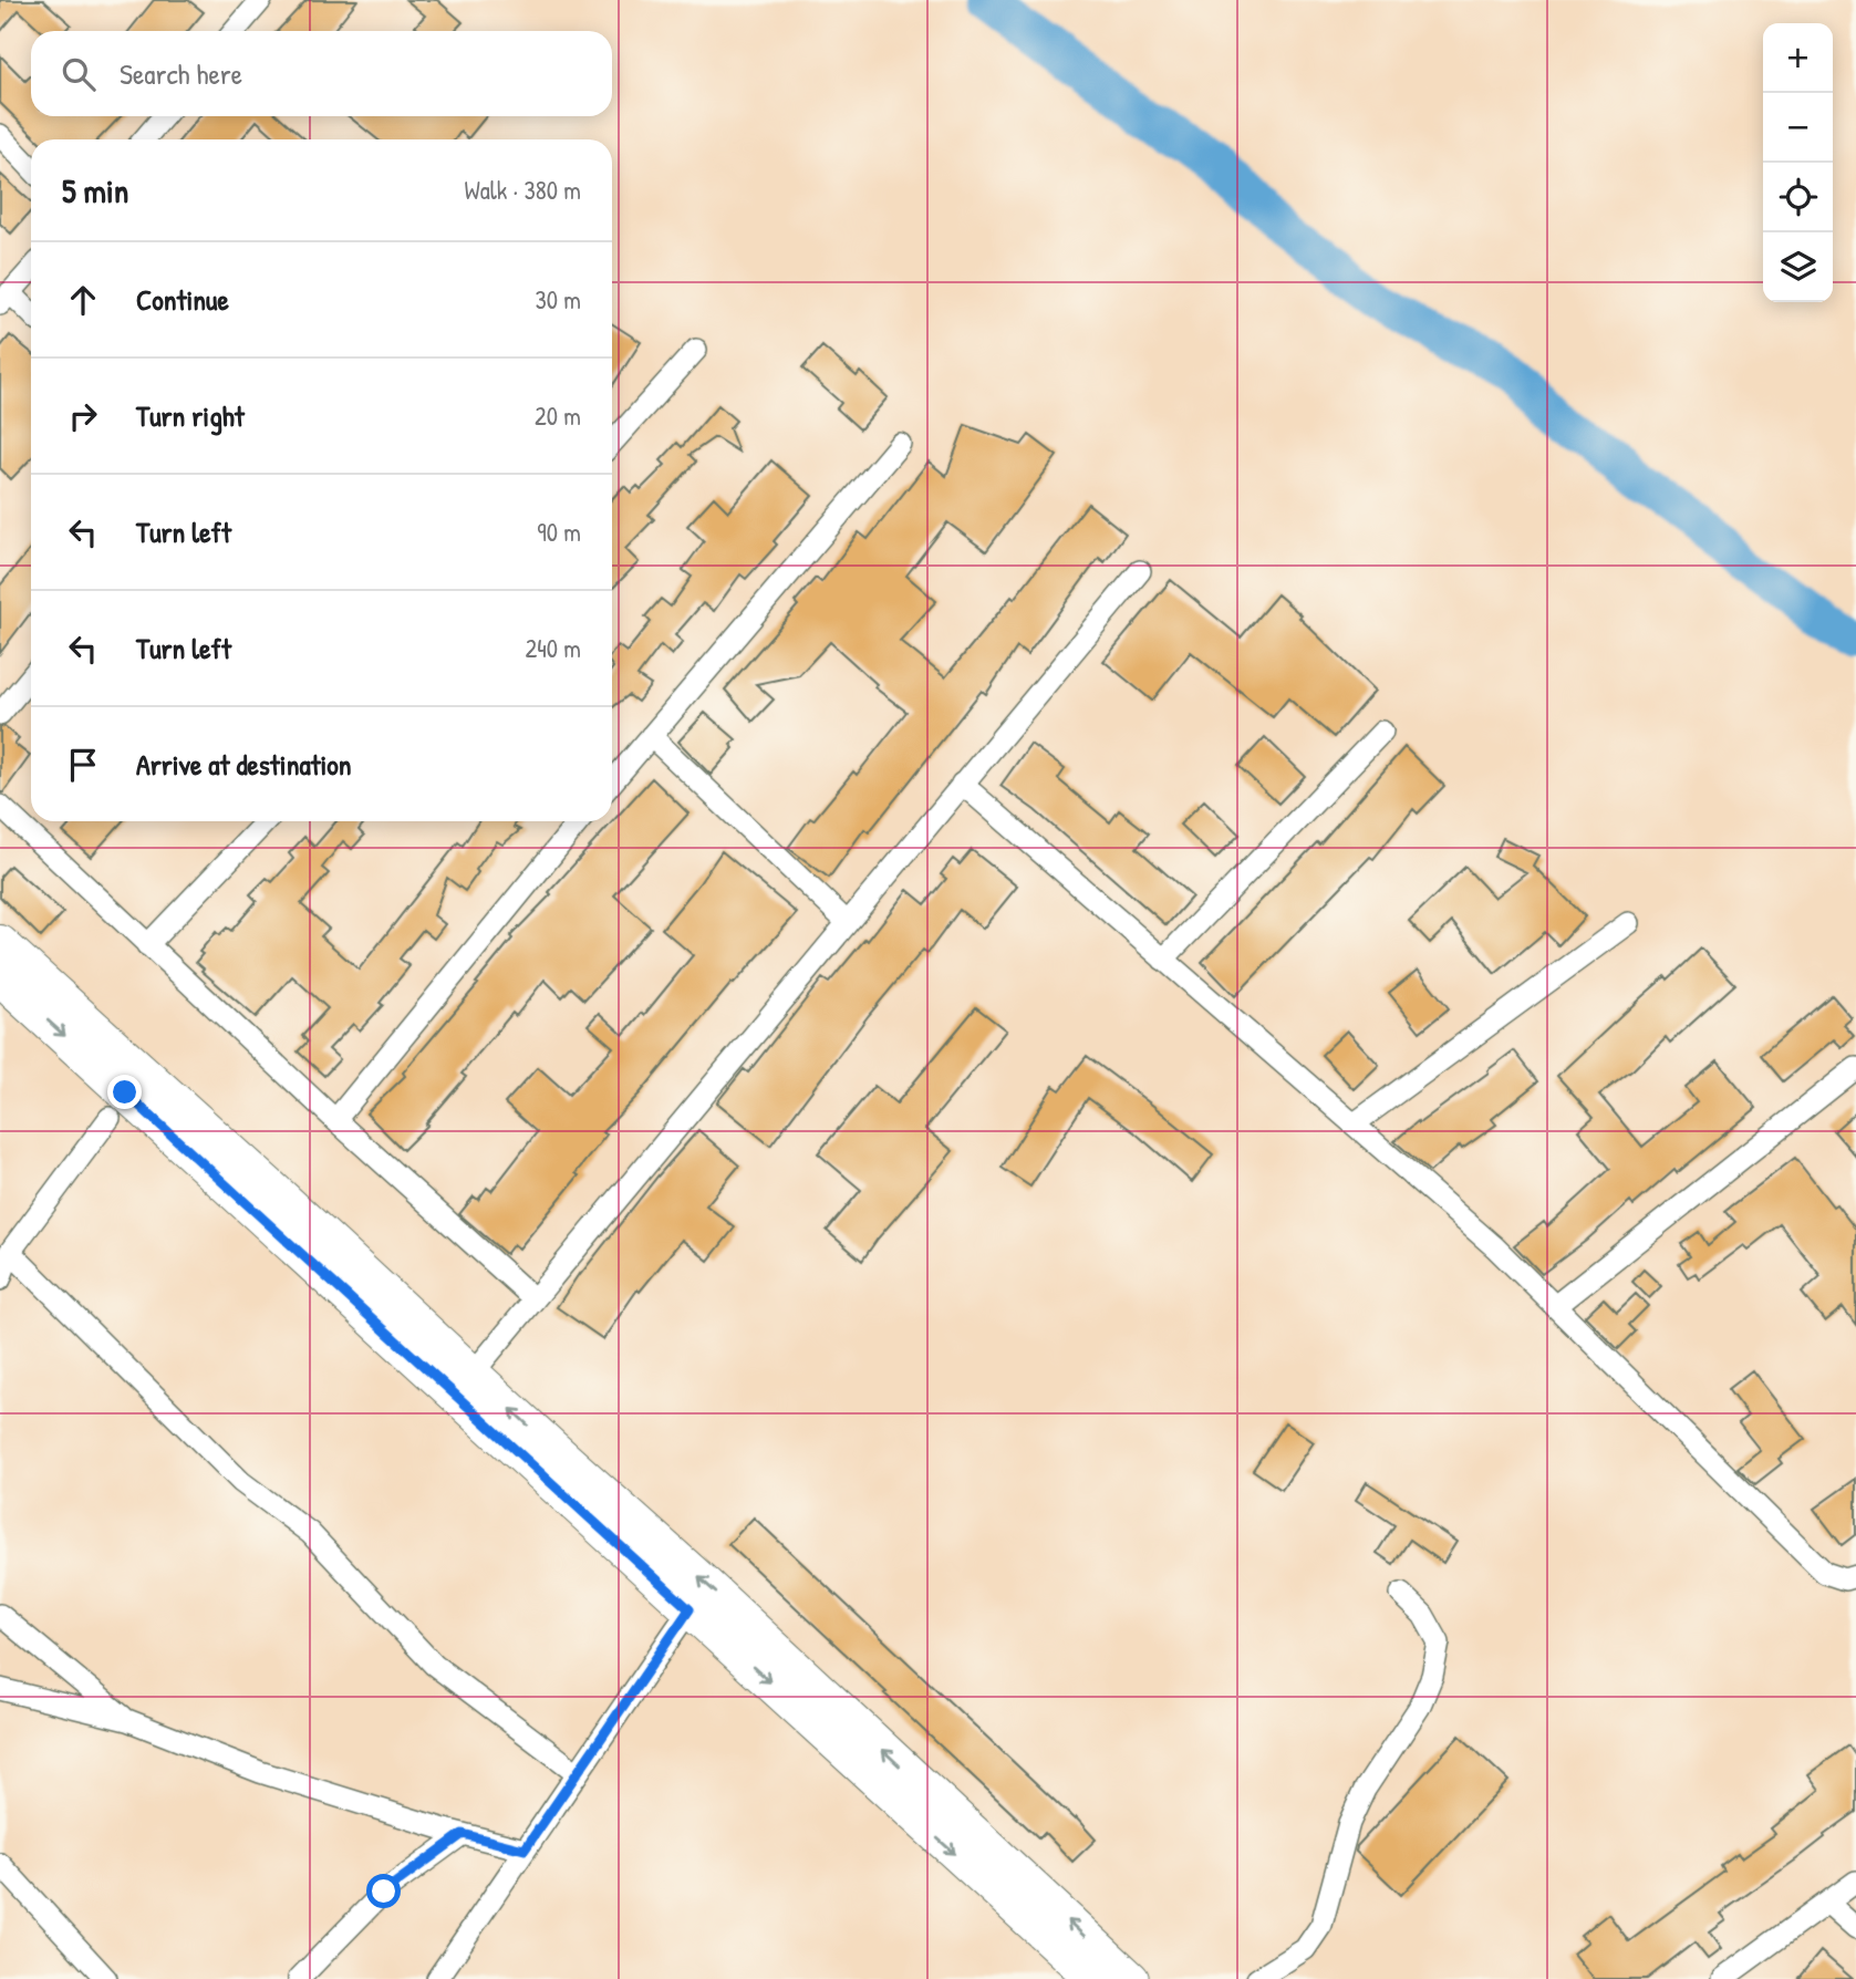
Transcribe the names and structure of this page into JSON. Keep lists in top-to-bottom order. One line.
{"page":{"map_buttons":["+","−"],"search":"Search here","heading":["5 min","Walk · 380 m"],"list":[["Continue","30 m"],["Turn right","20 m"],["Turn left","90 m"],["Turn left","240 m"],"Arrive at destination"]}}
